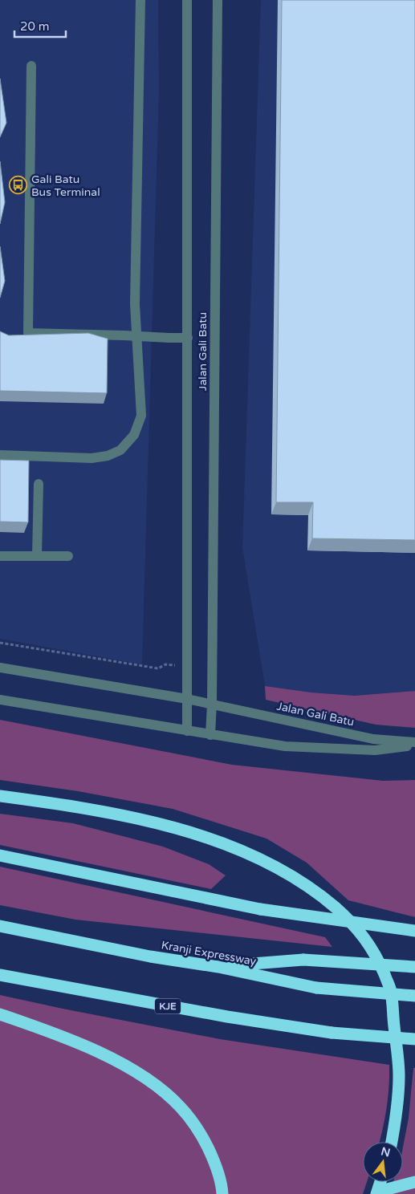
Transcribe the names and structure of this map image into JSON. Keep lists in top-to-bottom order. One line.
{"streets":{"highway":["Kranji Expressway","KJE"],"street":["Jalan Gali Batu"]},"places":{"bus stop":["Gali Batu Bus Terminal"]},"scale_bar":"20 m","north":"top"}
